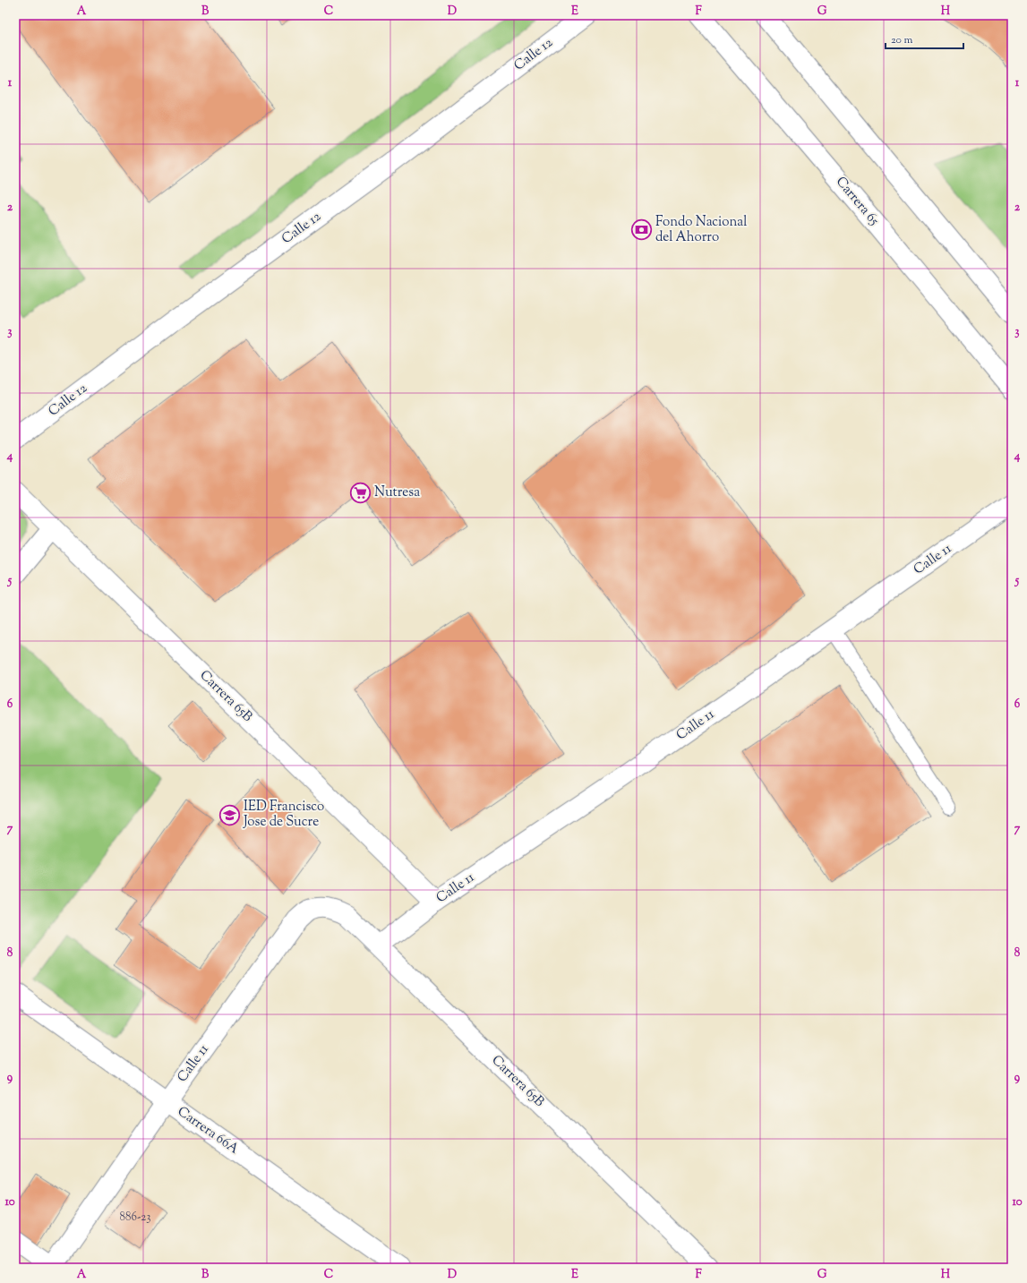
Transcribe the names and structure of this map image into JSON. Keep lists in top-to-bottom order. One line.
{"streets":{"street":["Calle 12","Carrera 65","Calle 11","Carrera 65B","Carrera 66A"]},"crossings":[["Calle 11","Carrera 65B"],["Calle 11","Carrera 66A"]],"places":{"bank":["Fondo Nacional del Ahorro"],"supermarket":["Nutresa"],"school or university":["IED Francisco Jose de Sucre"]},"house_numbers":["886-23"],"scale_bar":"20 m","grid":{"columns":["A","B","C","D","E","F","G","H"],"rows":["1","2","3","4","5","6","7","8","9","10"]}}
